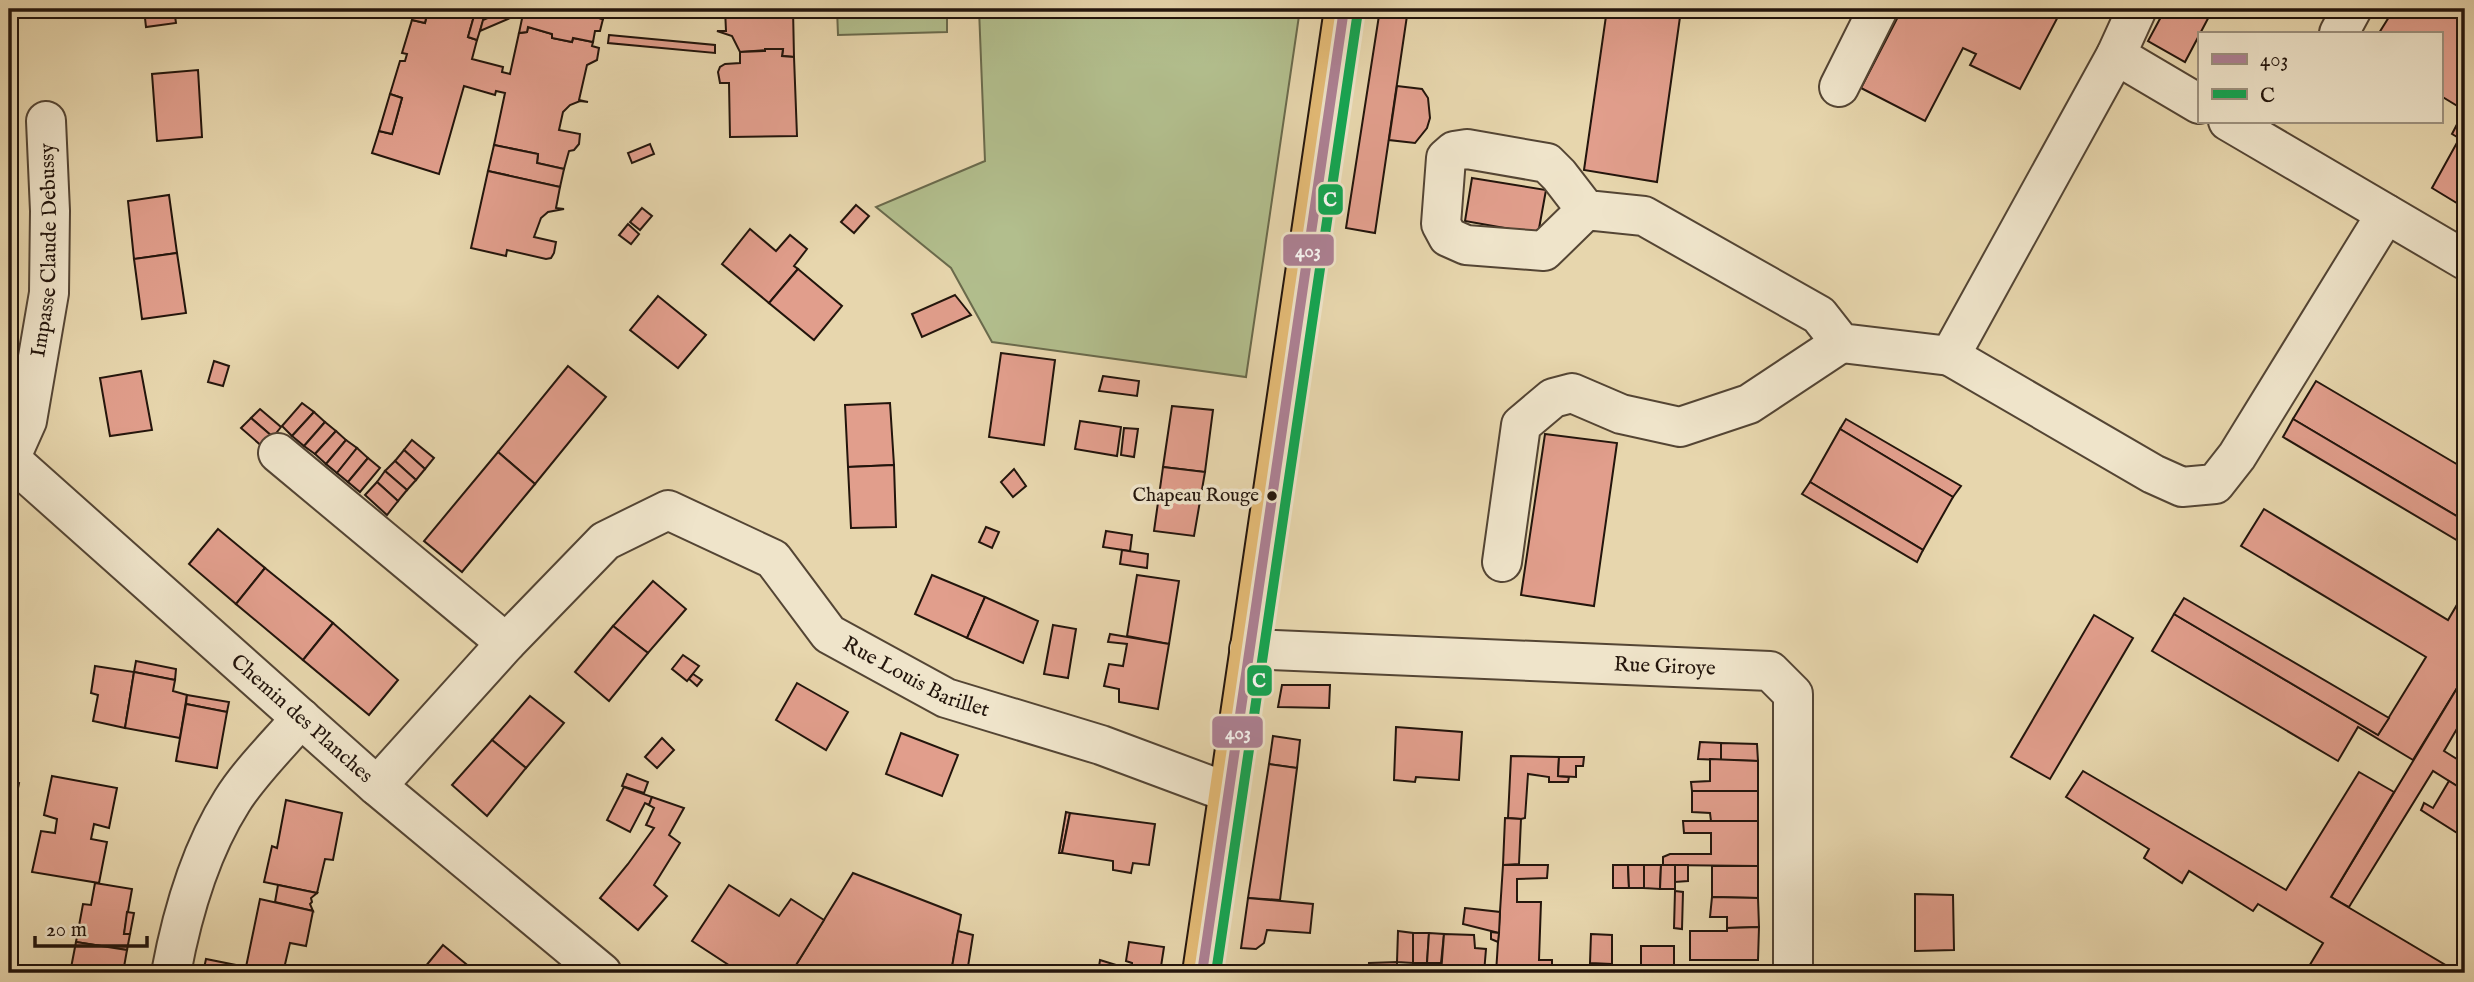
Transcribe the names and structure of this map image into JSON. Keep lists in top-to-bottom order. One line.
{"streets":{"street":["Impasse Claude Debussy","Rue Giroye","Rue Louis Barillet","Chemin des Planches"]},"crossings":[["Impasse Claude Debussy","Chemin des Planches"],["Rue Louis Barillet","Chemin des Planches"]],"places":["Chapeau Rouge"],"lines":["transit line 403","transit line C"],"legend":["403","C"],"scale_bar":"20 m"}
